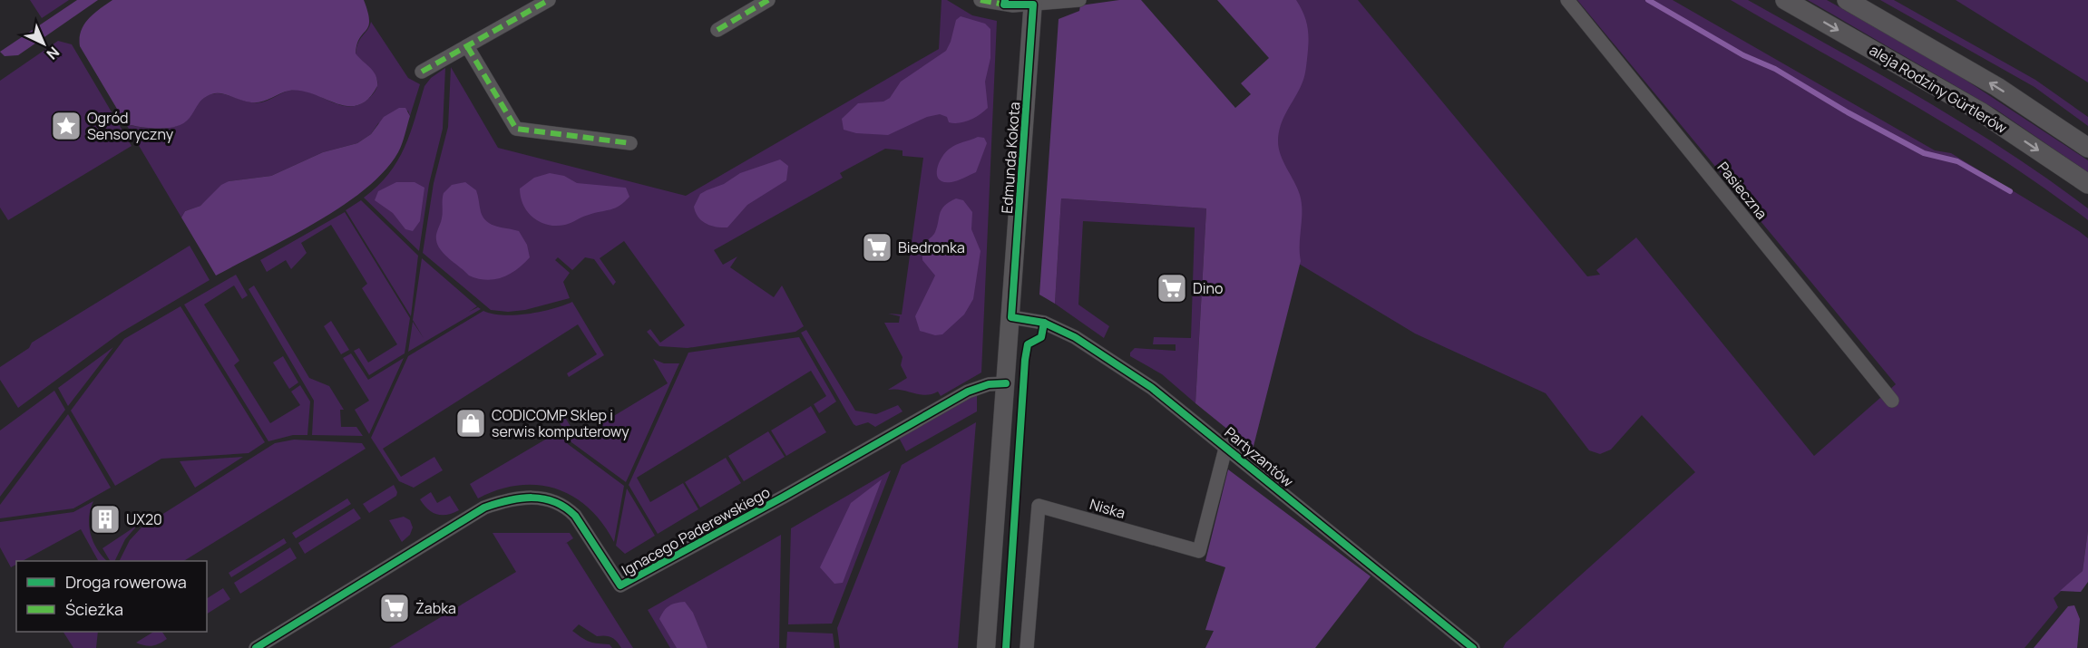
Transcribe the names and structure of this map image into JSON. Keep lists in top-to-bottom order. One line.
{"streets":{"main road":["aleja Rodziny Gürtlerów"],"street":["Edmunda Kokota","Pasieczna","Partyzantów","Niska","Ignacego Paderewskiego"]},"crossings":[["Edmunda Kokota","Partyzantów"],["Edmunda Kokota","Ignacego Paderewskiego"],["Partyzantów","Niska"]],"places":{"place":["Ogród Sensoryczny"],"supermarket":["Biedronka","Dino","Żabka"],"shop":["CODICOMP Sklep i serwis komputerowy"],"building":["UX20"]},"legend":["Droga rowerowa","Ścieżka"],"north":"bottom right"}
